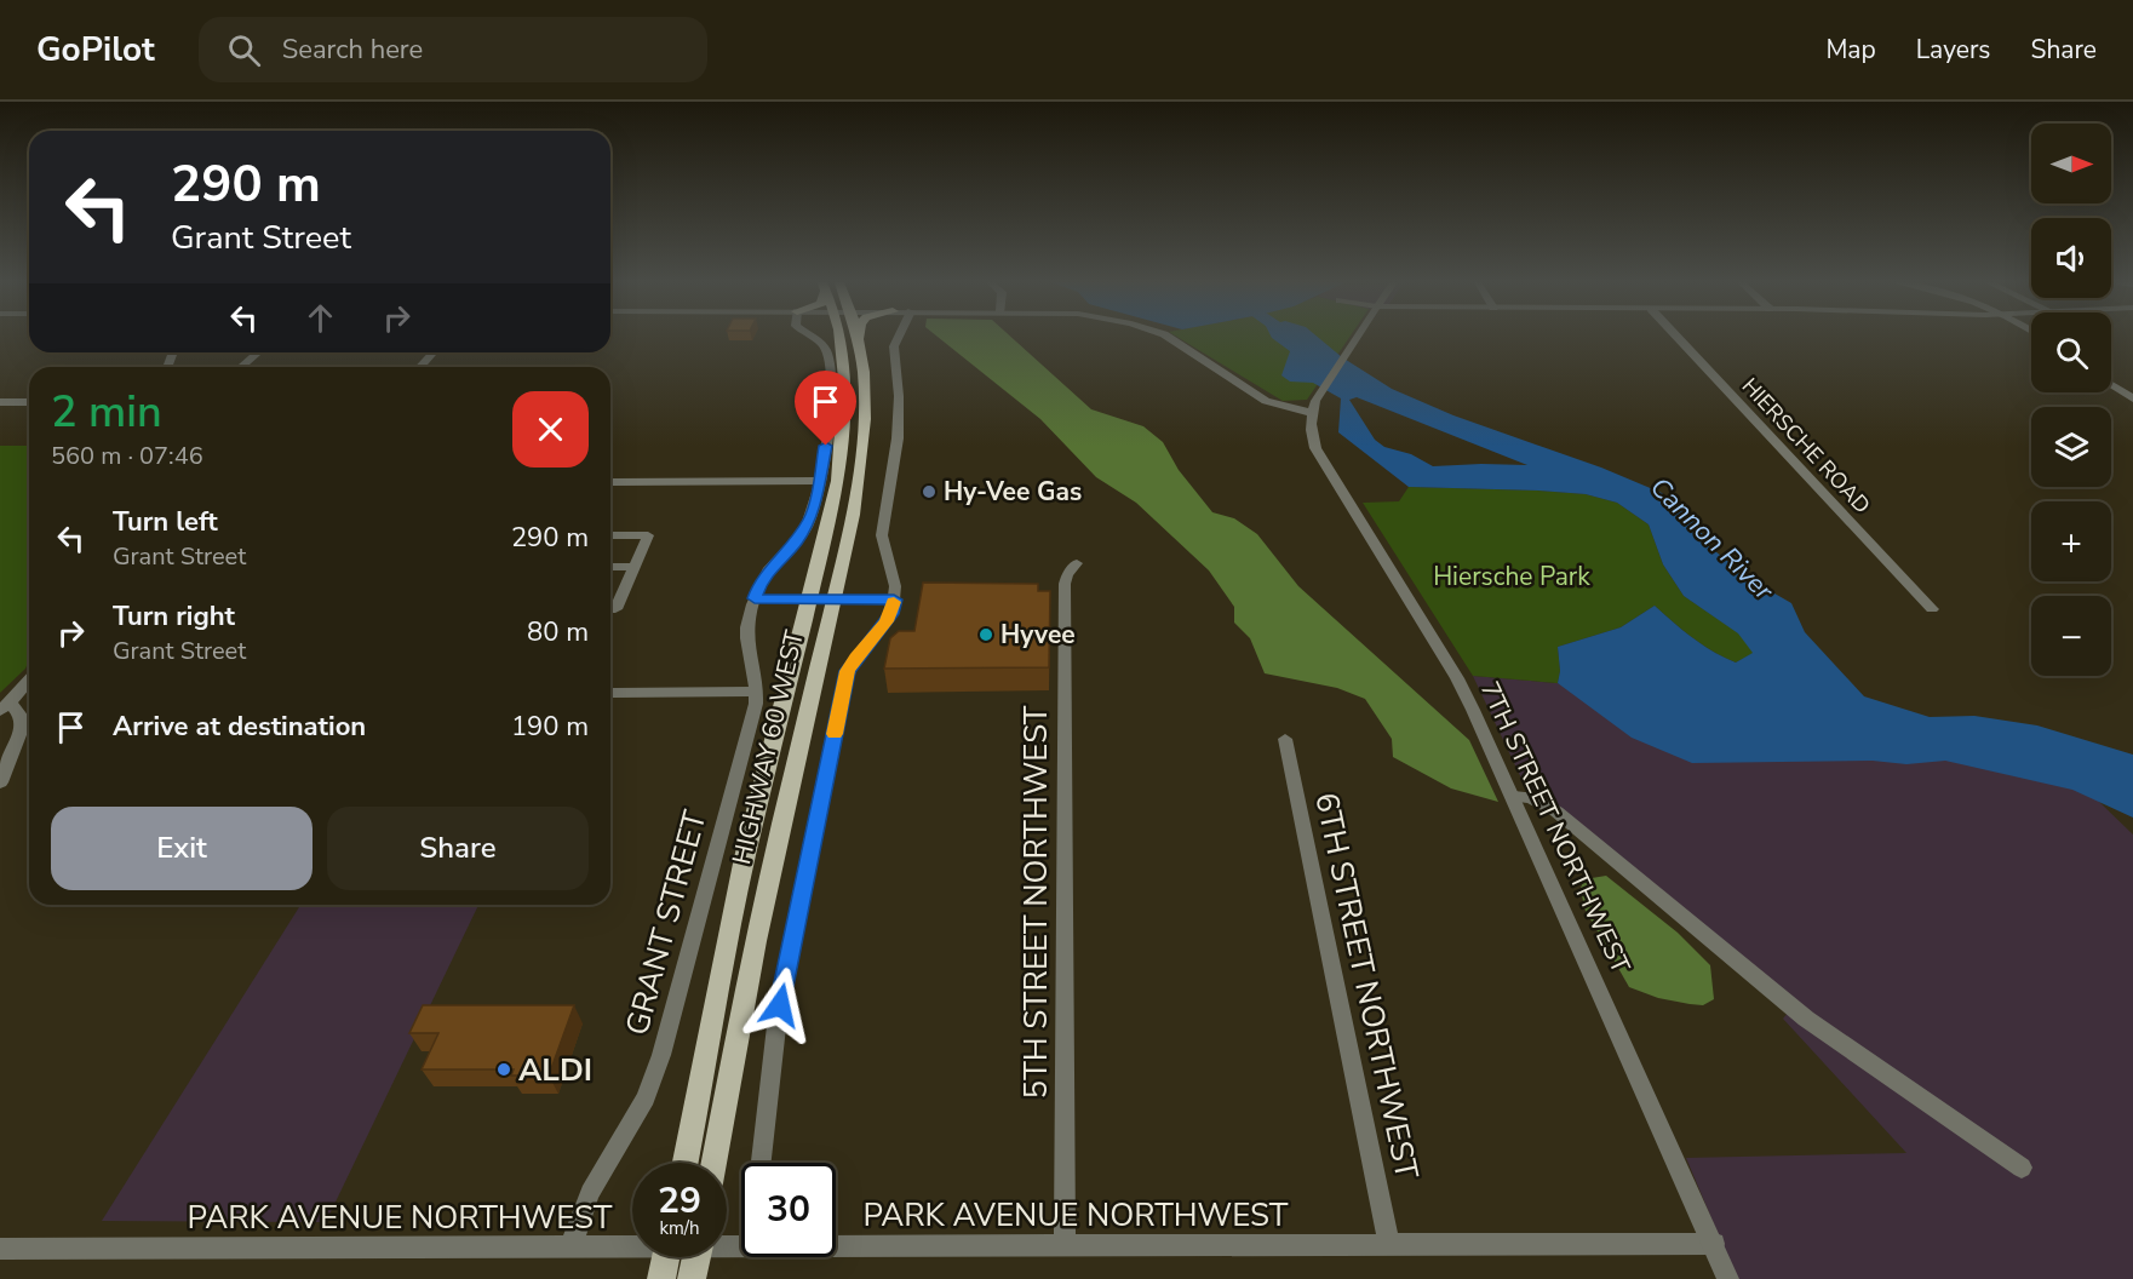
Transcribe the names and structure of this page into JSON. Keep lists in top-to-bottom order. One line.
{"streets":{"main road":["HIGHWAY 60 WEST"],"street":["HIERSCHE ROAD","7TH STREET NORTHWEST","5TH STREET NORTHWEST","GRANT STREET","6TH STREET NORTHWEST","PARK AVENUE NORTHWEST"]},"crossings":[["7TH STREET NORTHWEST","PARK AVENUE NORTHWEST"],["5TH STREET NORTHWEST","PARK AVENUE NORTHWEST"],["GRANT STREET","PARK AVENUE NORTHWEST"],["6TH STREET NORTHWEST","PARK AVENUE NORTHWEST"]],"water":["Cannon River"],"parks":["Hiersche Park"],"places":["Hy-Vee Gas","Hyvee","ALDI"],"north":"right","page":{"header":"GoPilot","search":"Search here","nav":["Map","Layers","Share"],"map_buttons":["+","−"],"turn":["290 m","Grant Street"],"heading":["2 min","560 m · 07:46"],"list":[{"name":"Turn left","note":"Grant Street","value":"290 m"},{"name":"Turn right","note":"Grant Street","value":"80 m"},{"name":"Arrive at destination","value":"190 m"}],"buttons":["Exit","Share"],"speed":"29 km/h","limit":"30"}}
